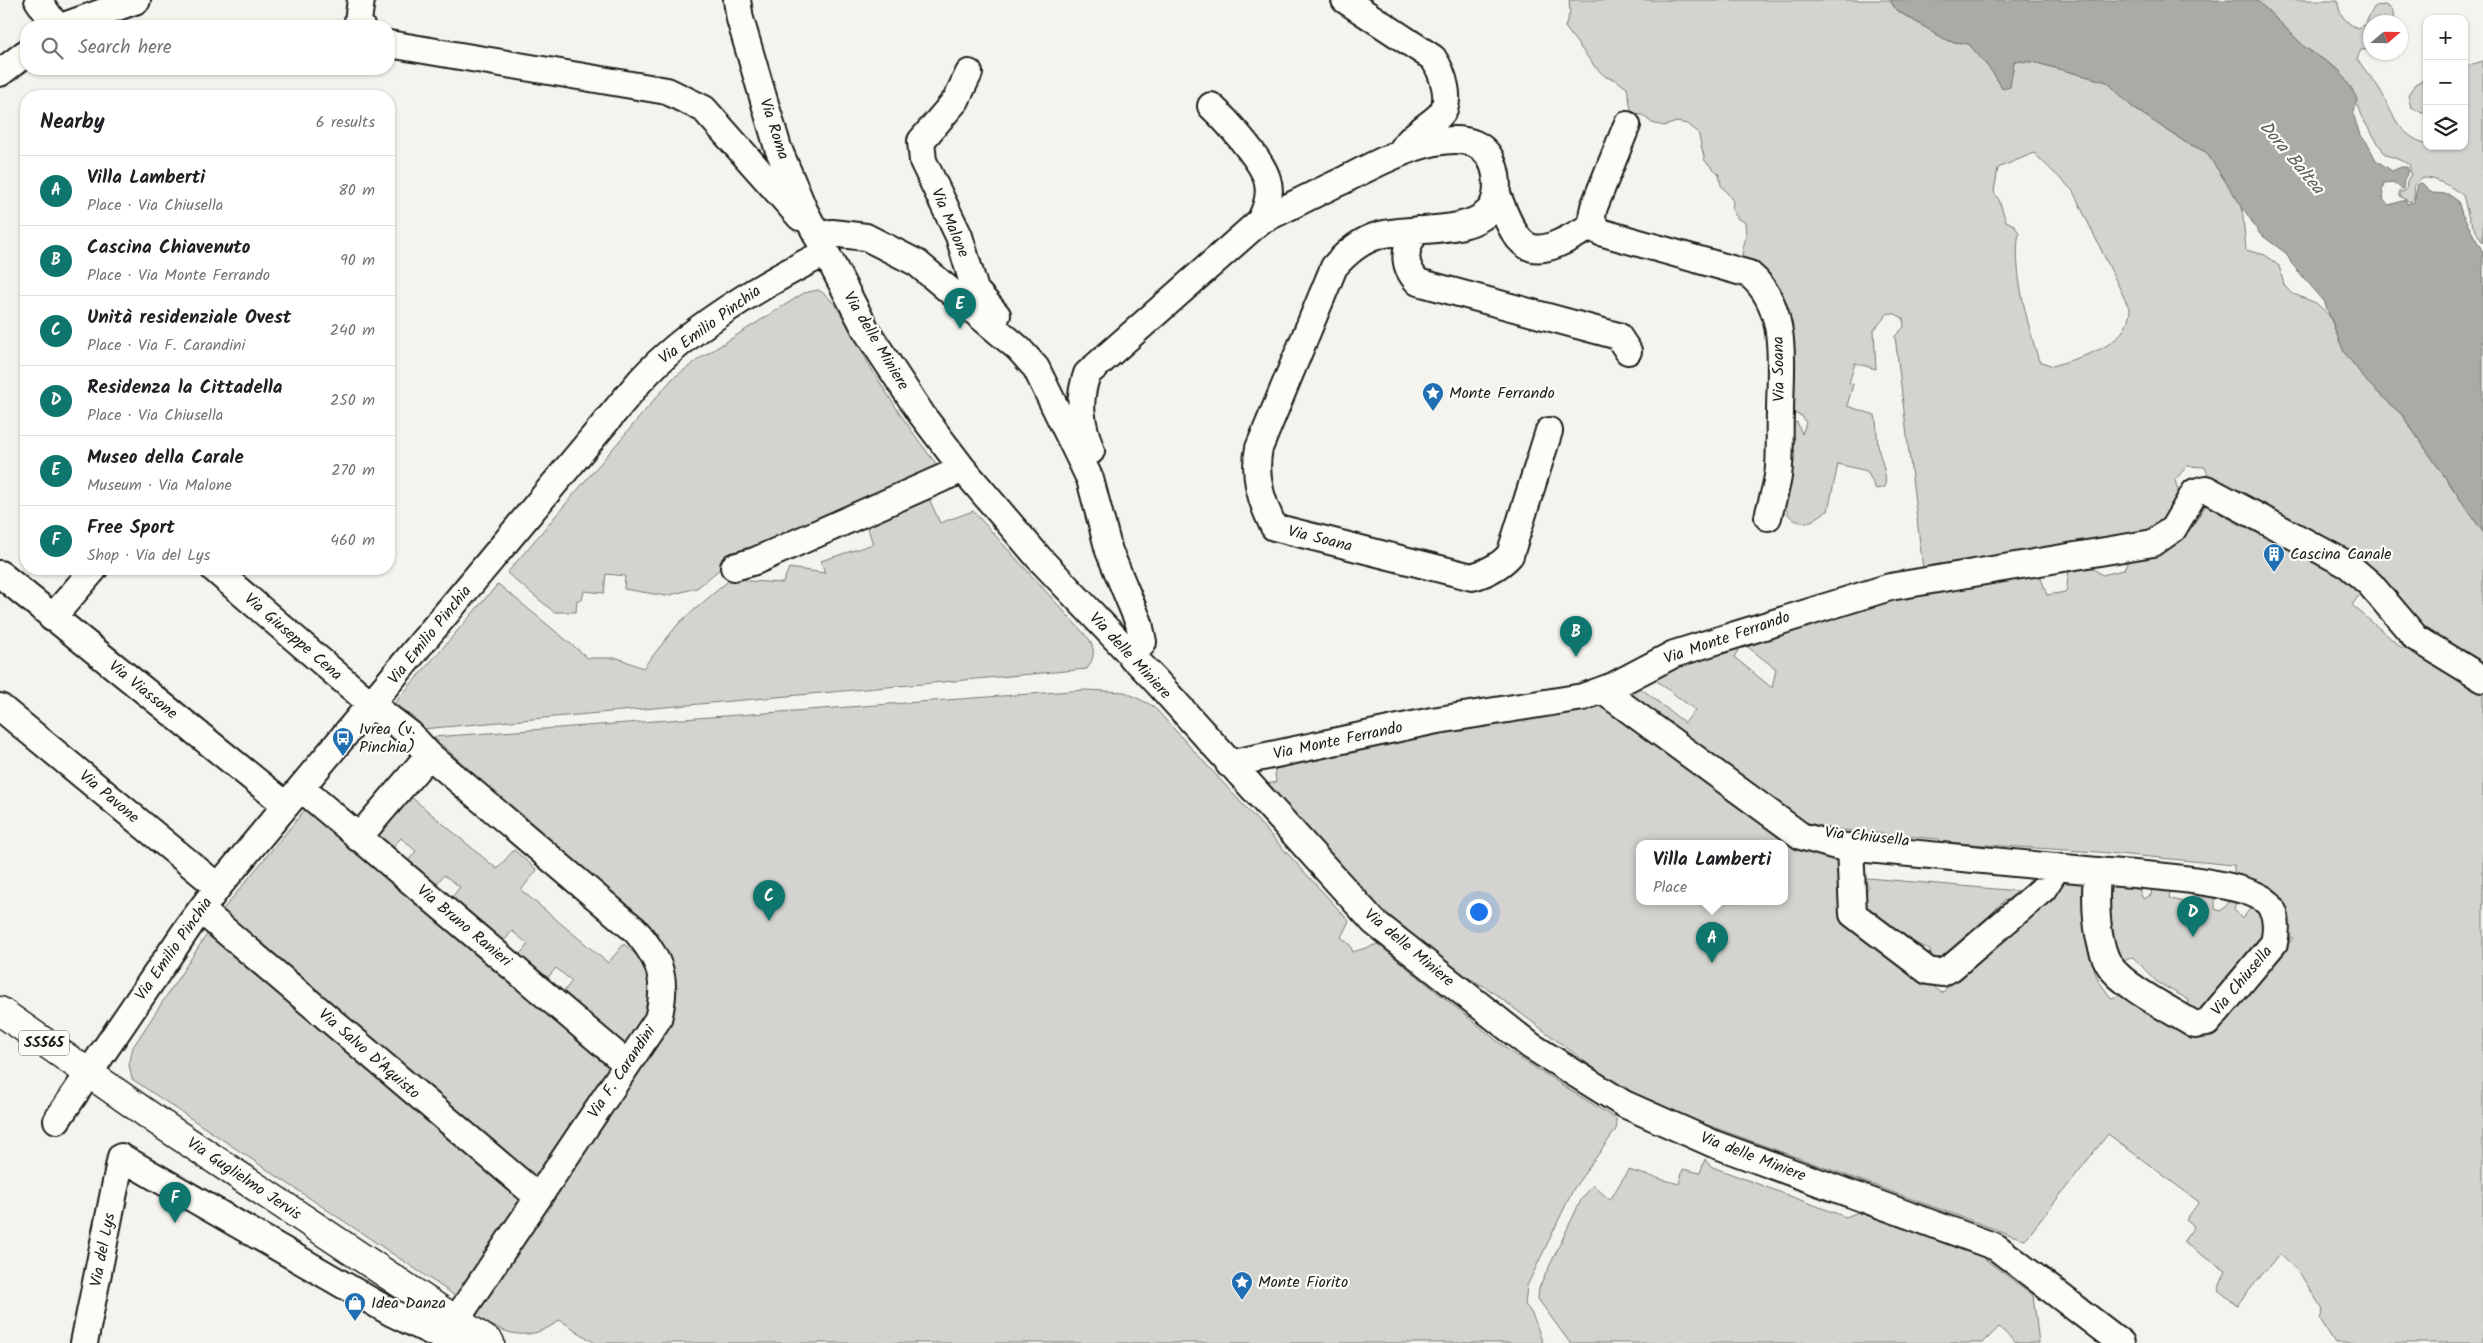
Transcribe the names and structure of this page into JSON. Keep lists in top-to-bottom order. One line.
{"streets":{"main road":["SS565","Via Guglielmo Jervis"],"street":["Via Roma","Via Malone","Via Emilio Pinchia","Via delle Miniere","Via Soana","Via Giuseppe Cena","Via Monte Ferrando","Via Viassone","Via Pavone","Via Chiusella","Via Bruno Ranieri","Via Salvo D'Aquisto","Via F. Carandini","Via del Lys"]},"crossings":[["Via Roma","Via Emilio Pinchia"],["Via Roma","Via delle Miniere"],["Via Emilio Pinchia","Via delle Miniere"],["Via Emilio Pinchia","Via Giuseppe Cena"],["Via Emilio Pinchia","Via Viassone"],["Via Emilio Pinchia","Via Pavone"],["Via Emilio Pinchia","Via Bruno Ranieri"],["Via Emilio Pinchia","Via Salvo D'Aquisto"],["Via Emilio Pinchia","Via F. Carandini"],["Via Emilio Pinchia","Via Guglielmo Jervis"],["Via delle Miniere","Via Monte Ferrando"],["Via Giuseppe Cena","Via F. Carandini"],["Via Monte Ferrando","Via Chiusella"],["Via Viassone","Via Bruno Ranieri"],["Via Bruno Ranieri","Via F. Carandini"],["Via Salvo D'Aquisto","Via F. Carandini"],["Via F. Carandini","Via Guglielmo Jervis"],["Via F. Carandini","Via del Lys"],["Via Guglielmo Jervis","Via del Lys"]],"water":["Dora Baltea"],"places":{"place":["Monte Ferrando","Monte Fiorito"],"building":["Cascina Canale"],"bus stop":["Ivrea (v. Pinchia)"],"shop":["Idea Danza"]},"north":"right","page":{"map_buttons":["+","−"],"search":"Search here","heading":["Nearby","6 results"],"list":[{"mark":"A","name":"Villa Lamberti","note":"Place · Via Chiusella","value":"80 m"},{"mark":"B","name":"Cascina Chiavenuto","note":"Place · Via Monte Ferrando","value":"90 m"},{"mark":"C","name":"Unità residenziale Ovest","note":"Place · Via F. Carandini","value":"240 m"},{"mark":"D","name":"Residenza la Cittadella","note":"Place · Via Chiusella","value":"250 m"},{"mark":"E","name":"Museo della Carale","note":"Museum · Via Malone","value":"270 m"},{"mark":"F","name":"Free Sport","note":"Shop · Via del Lys","value":"460 m"}],"pins":["E","B","C","D","A","F"],"popup":["Villa Lamberti","Place"]}}
